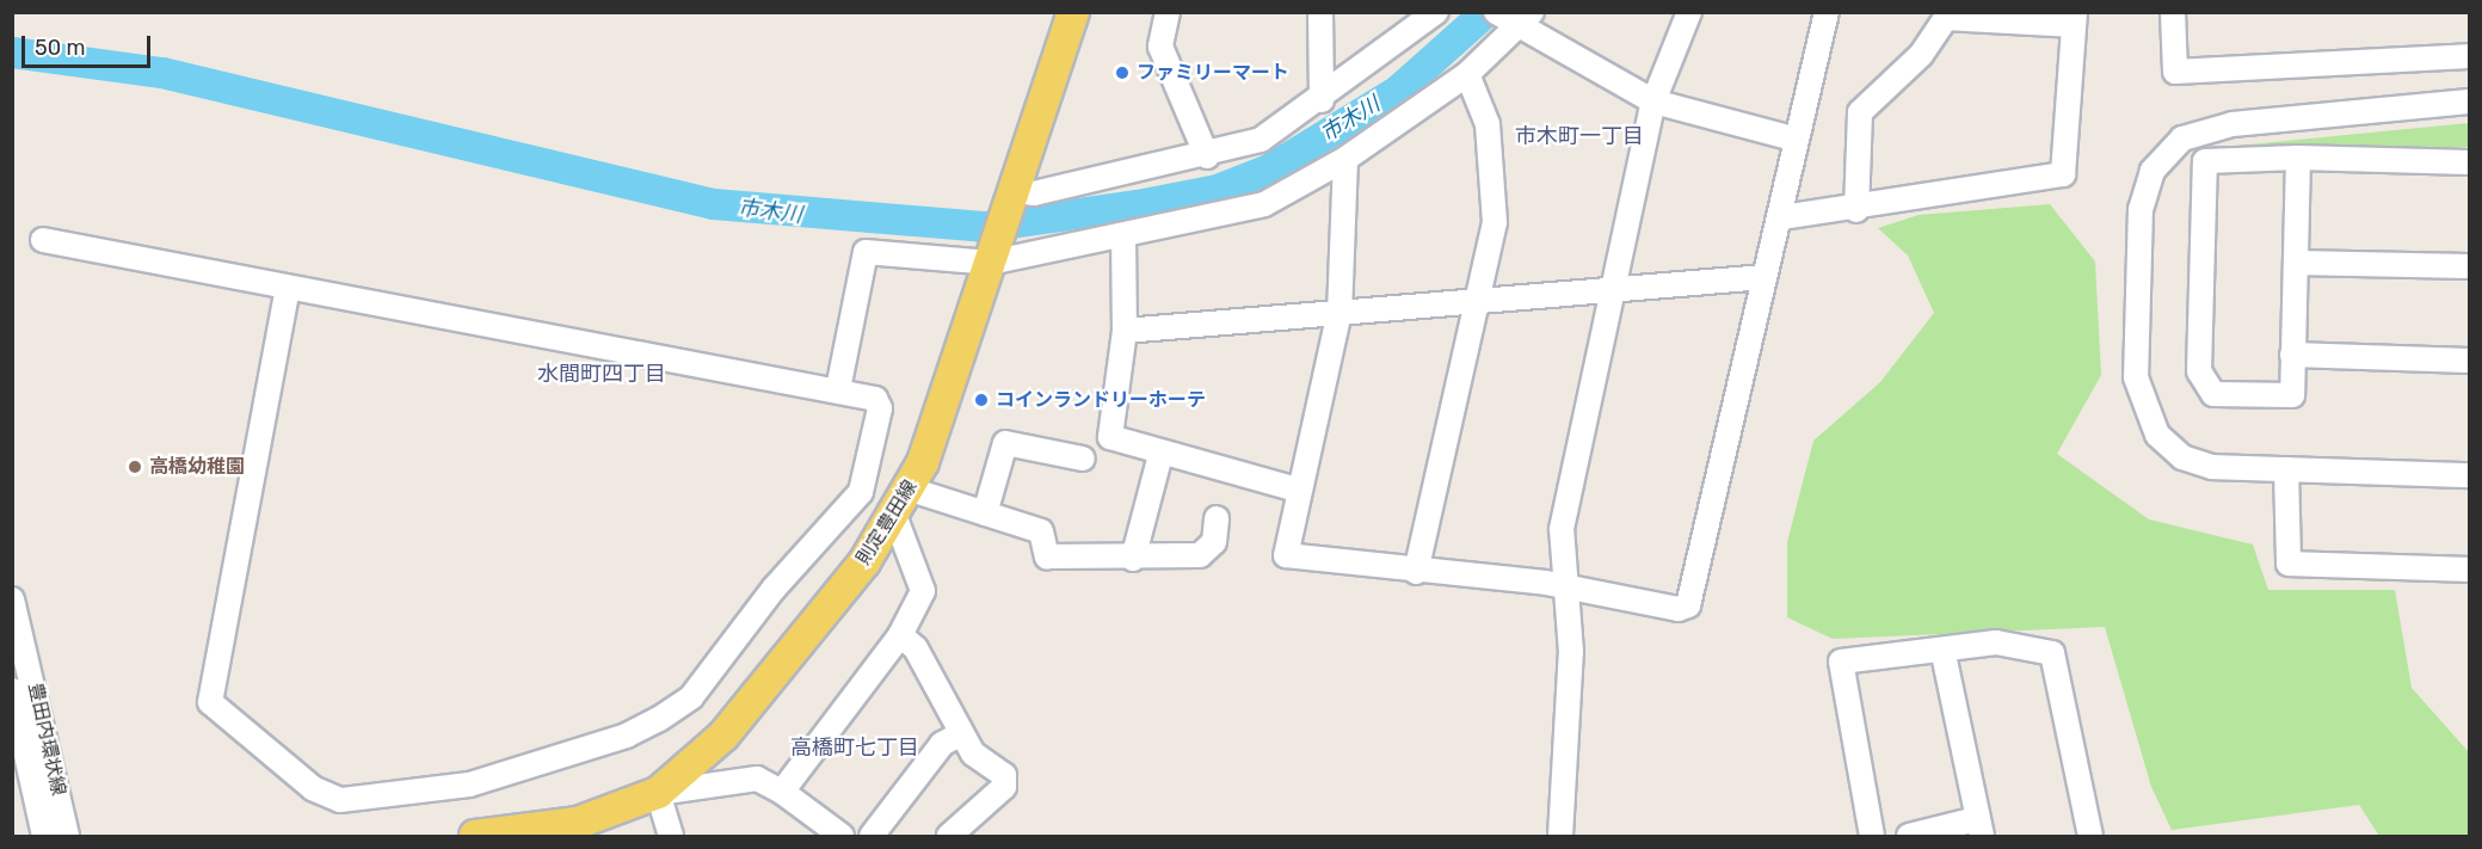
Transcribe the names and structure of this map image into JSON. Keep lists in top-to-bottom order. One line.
{"streets":{"main road":["則定豊田線"],"street":["豊田内環状線"]},"districts":["市木町一丁目","水間町四丁目","高橋町七丁目"],"water":["市木川"],"places":["ファミリーマート","コインランドリーホーテ","高橋幼稚園"],"scale_bar":"50 m"}
